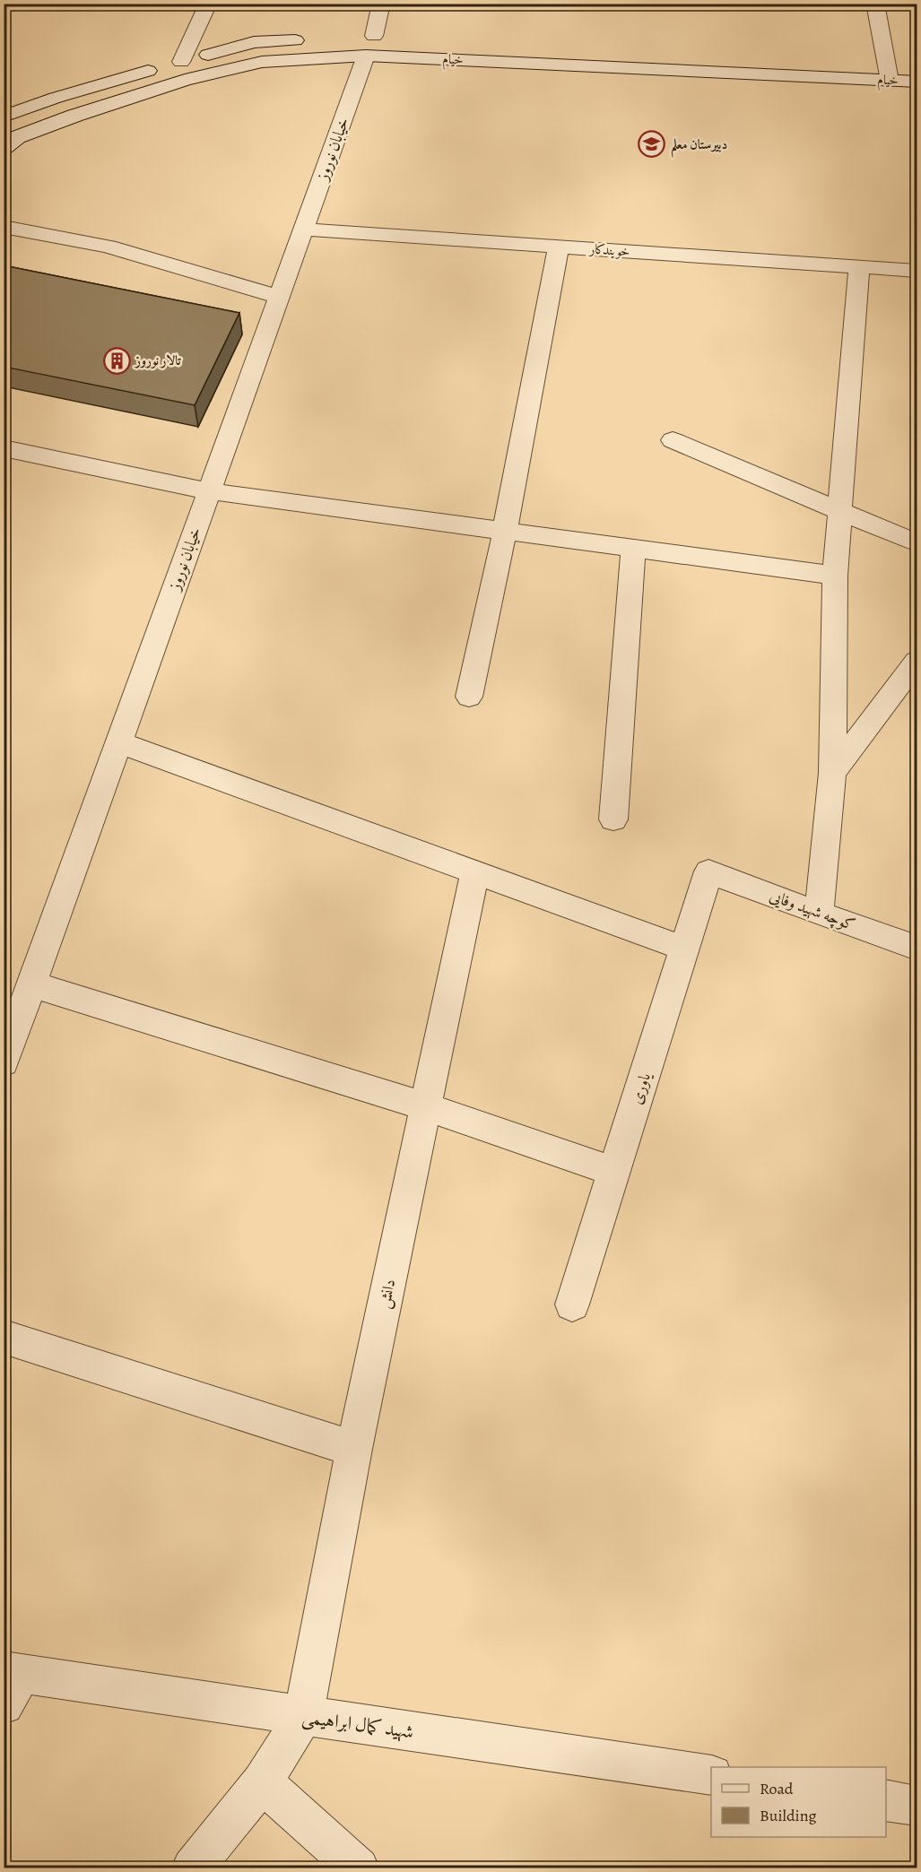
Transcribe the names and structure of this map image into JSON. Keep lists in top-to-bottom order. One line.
{"streets":{"street":["خیام","خیابان نوروز","خویندکار","کوچه شهید وفایی","یاوری","دانش","شهید کمال ابراهیمی"]},"crossings":[["خیام","خیابان نوروز"],["خیابان نوروز","خویندکار"],["کوچه شهید وفایی","یاوری"],["دانش","شهید کمال ابراهیمی"]],"places":{"school or university":["دبیرستان معلم"],"building":["تالار نوروز"]},"legend":["Road","Building"]}
